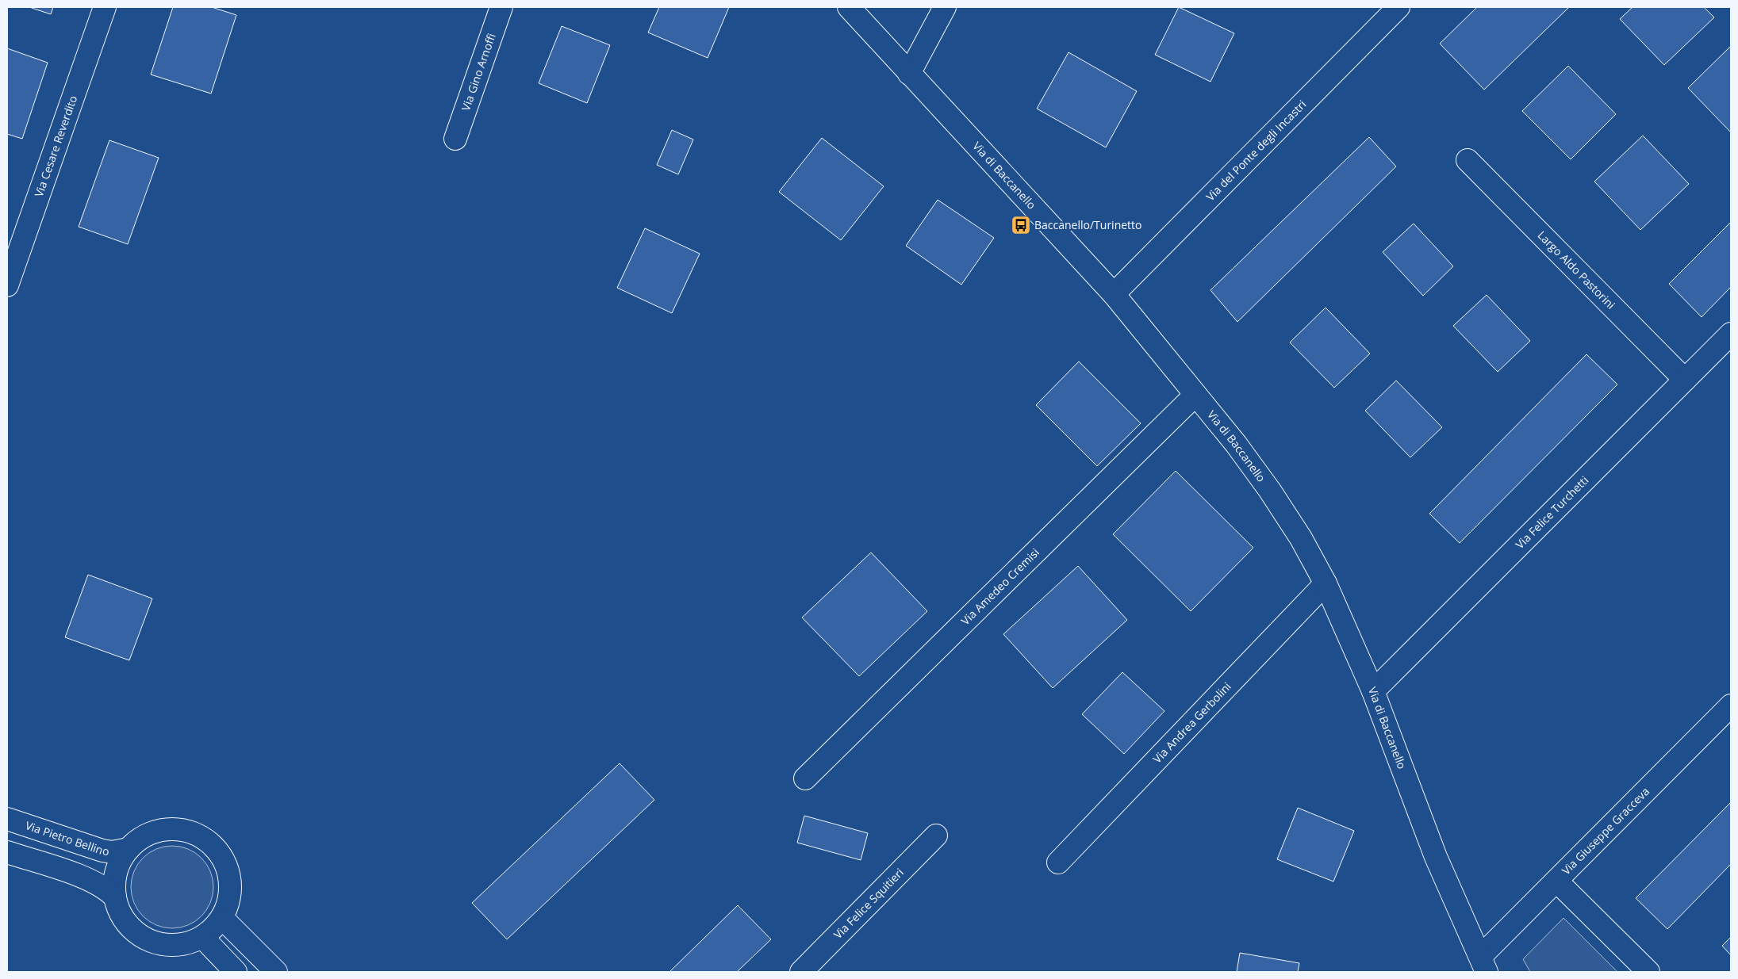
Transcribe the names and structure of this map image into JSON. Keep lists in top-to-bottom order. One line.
{"streets":{"street":["Via Gino Arnoffi","Via Cesare Reverdito","Via del Ponte degli Incastri","Via di Baccanello","Largo Aldo Pastorini","Via Felice Turchetti","Via Amedeo Cremisi","Via Andrea Gerbolini","Via Giuseppe Gracceva","Via Pietro Bellino","Via Felice Squitieri"]},"crossings":[["Via del Ponte degli Incastri","Via di Baccanello"],["Via di Baccanello","Via Felice Turchetti"],["Via di Baccanello","Via Amedeo Cremisi"],["Via di Baccanello","Via Andrea Gerbolini"],["Via di Baccanello","Via Giuseppe Gracceva"],["Largo Aldo Pastorini","Via Felice Turchetti"]],"places":{"bus stop":["Baccanello/Turinetto"]}}
